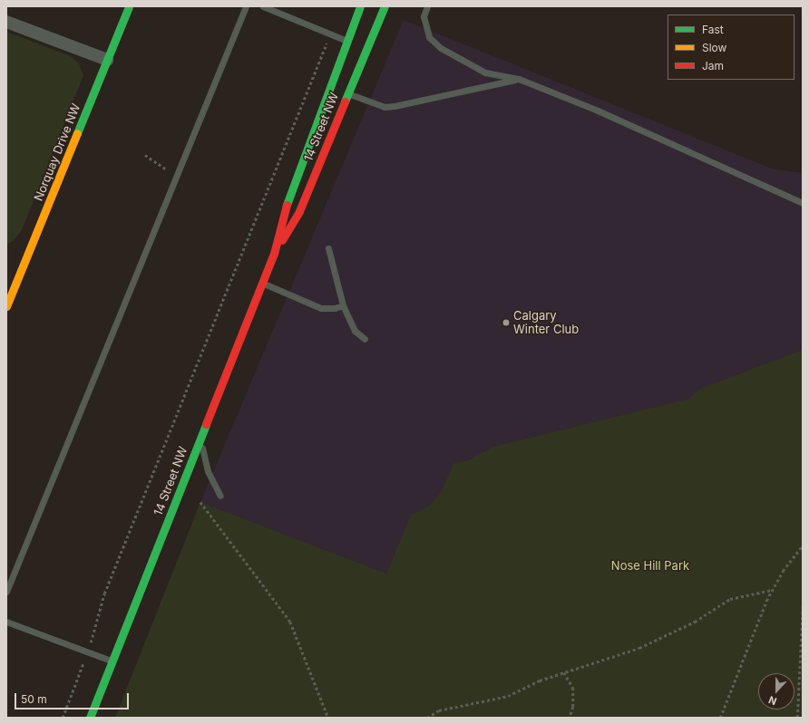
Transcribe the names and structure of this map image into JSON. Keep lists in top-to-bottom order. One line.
{"streets":{"main road":["14 Street NW","Norquay Drive NW"]},"parks":["Nose Hill Park"],"places":["Calgary Winter Club"],"legend":["Fast","Slow","Jam"],"scale_bar":"50 m","north":"bottom"}
